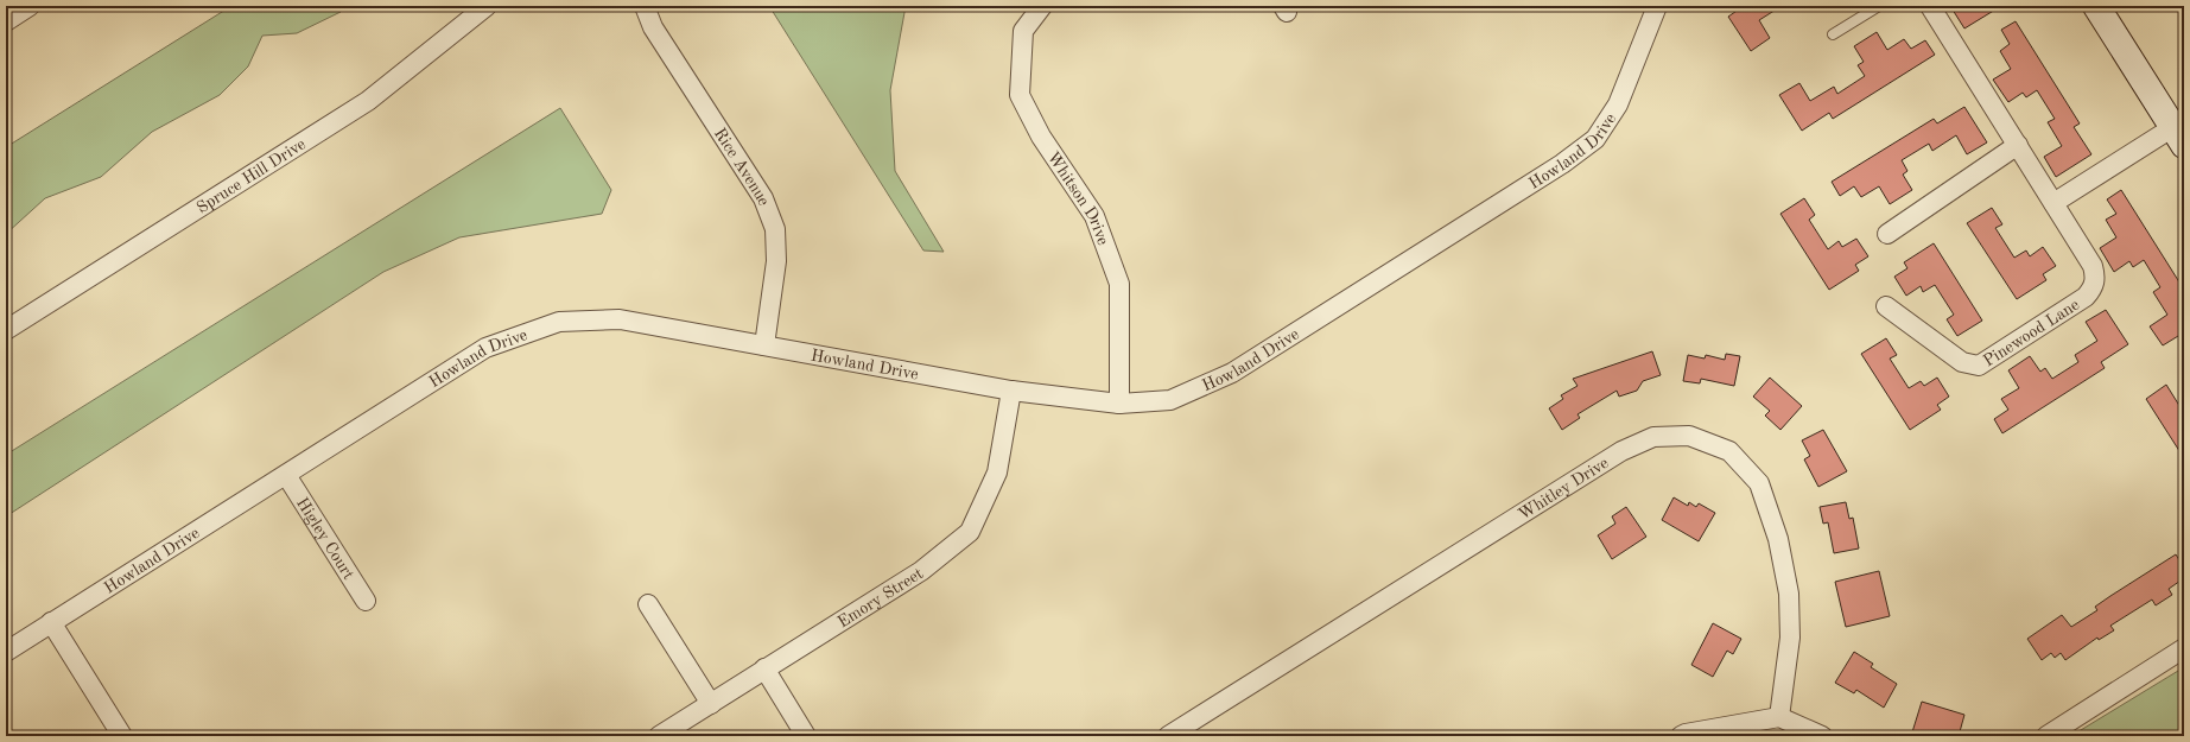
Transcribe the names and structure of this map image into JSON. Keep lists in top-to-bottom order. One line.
{"streets":{"street":["Howland Drive","Rice Avenue","Spruce Hill Drive","Whitson Drive","Pinewood Lane","Whitley Drive","Higley Court","Emory Street"]},"crossings":[["Howland Drive","Rice Avenue"],["Howland Drive","Whitson Drive"],["Howland Drive","Higley Court"],["Howland Drive","Emory Street"]]}
